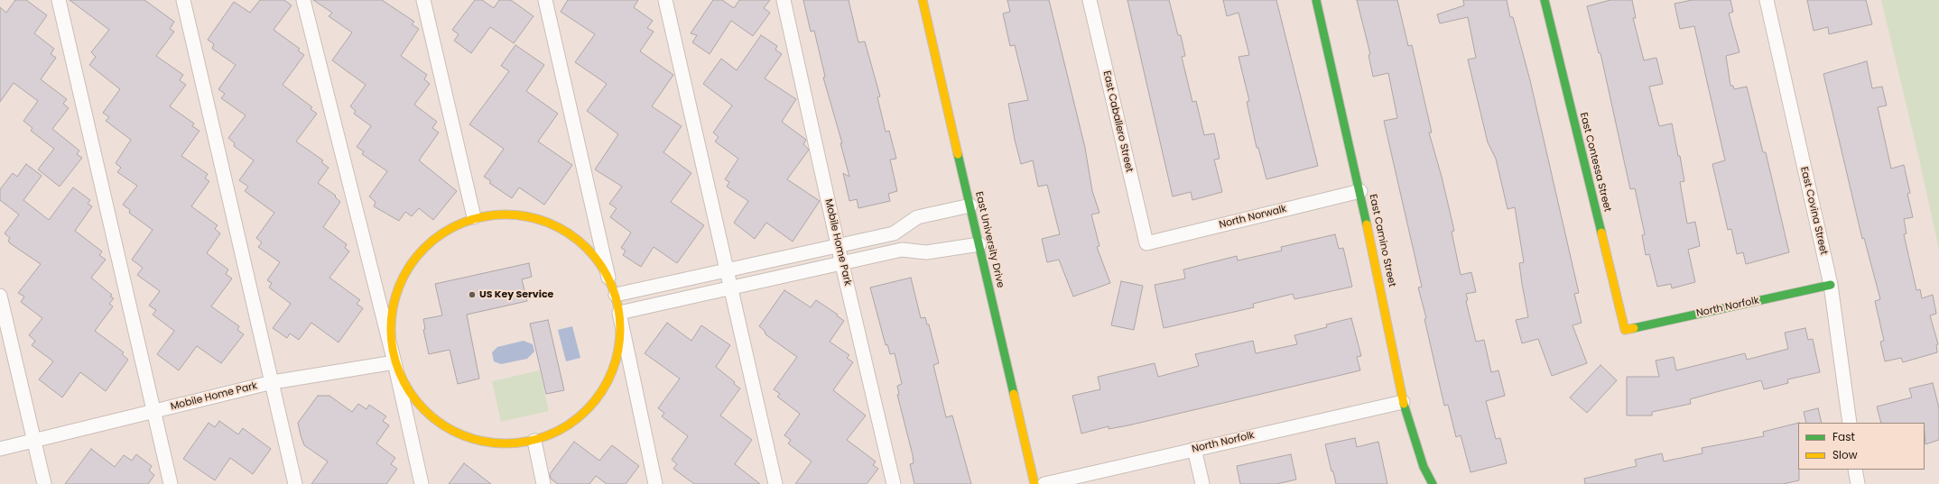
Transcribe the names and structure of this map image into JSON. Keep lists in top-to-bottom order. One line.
{"streets":{"street":["East Caballero Street","East Contessa Street","East Covina Street","North Norwalk","East University Drive","East Camino Street","Mobile Home Park","North Norfolk"]},"crossings":[["East Caballero Street","North Norwalk"],["East Contessa Street","North Norfolk"],["East Covina Street","North Norfolk"],["North Norwalk","East Camino Street"],["East Camino Street","North Norfolk"]],"places":["US Key Service"],"legend":["Fast","Slow"]}
